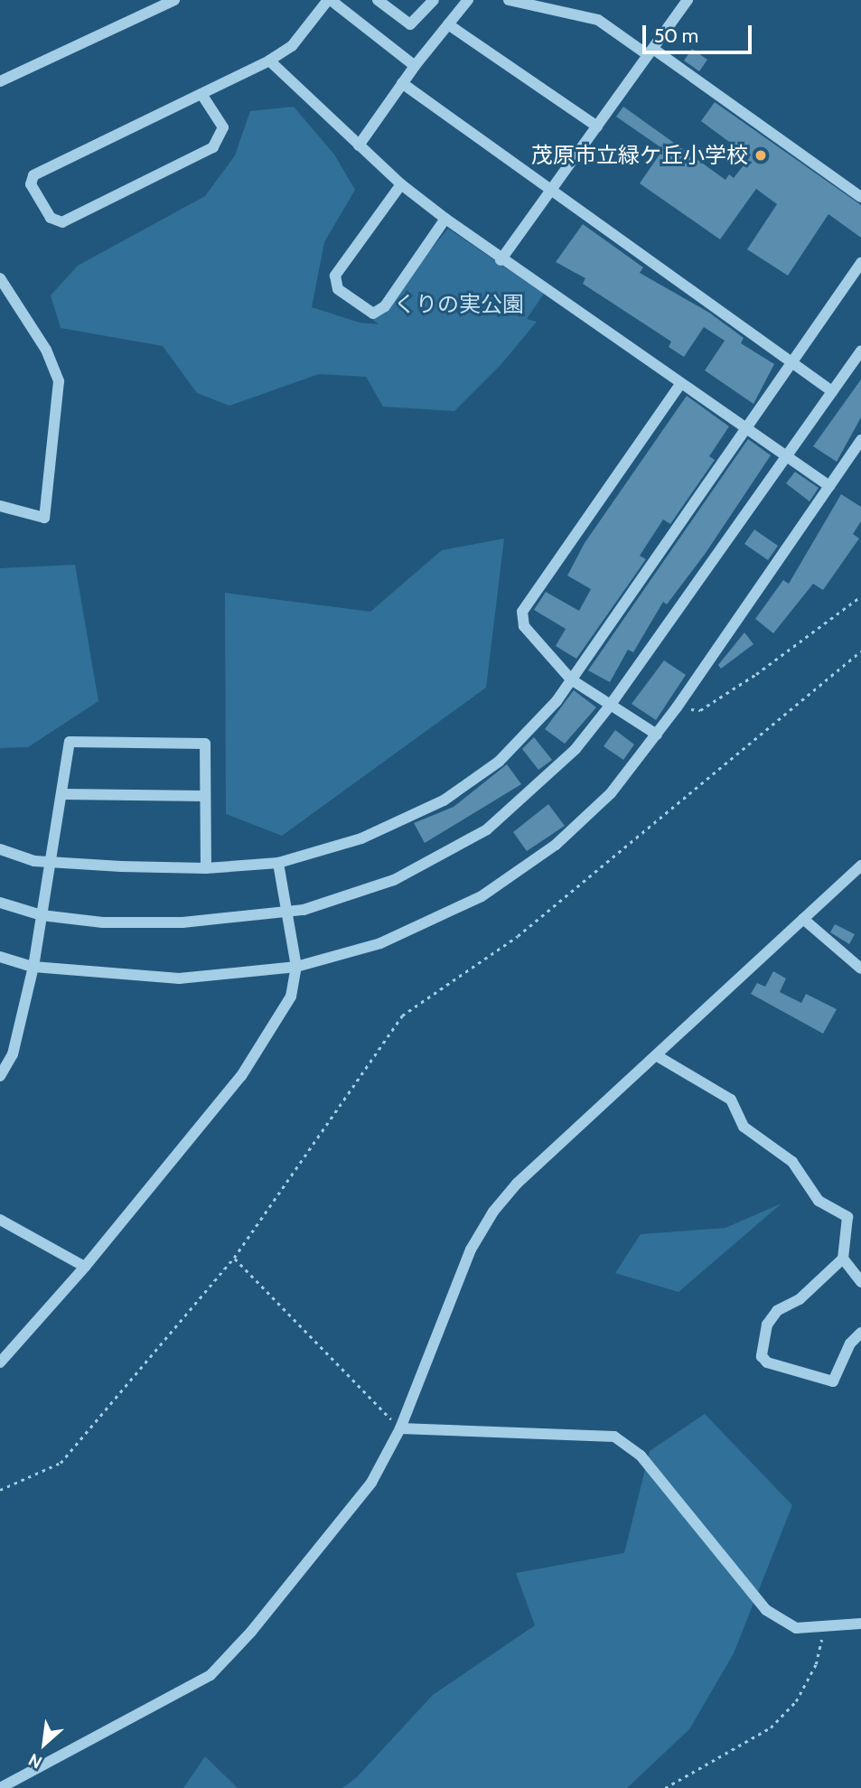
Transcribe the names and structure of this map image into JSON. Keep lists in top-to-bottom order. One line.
{"parks":["くりの実公園"],"places":["茂原市立緑ケ丘小学校"],"scale_bar":"50 m","north":"bottom left"}
